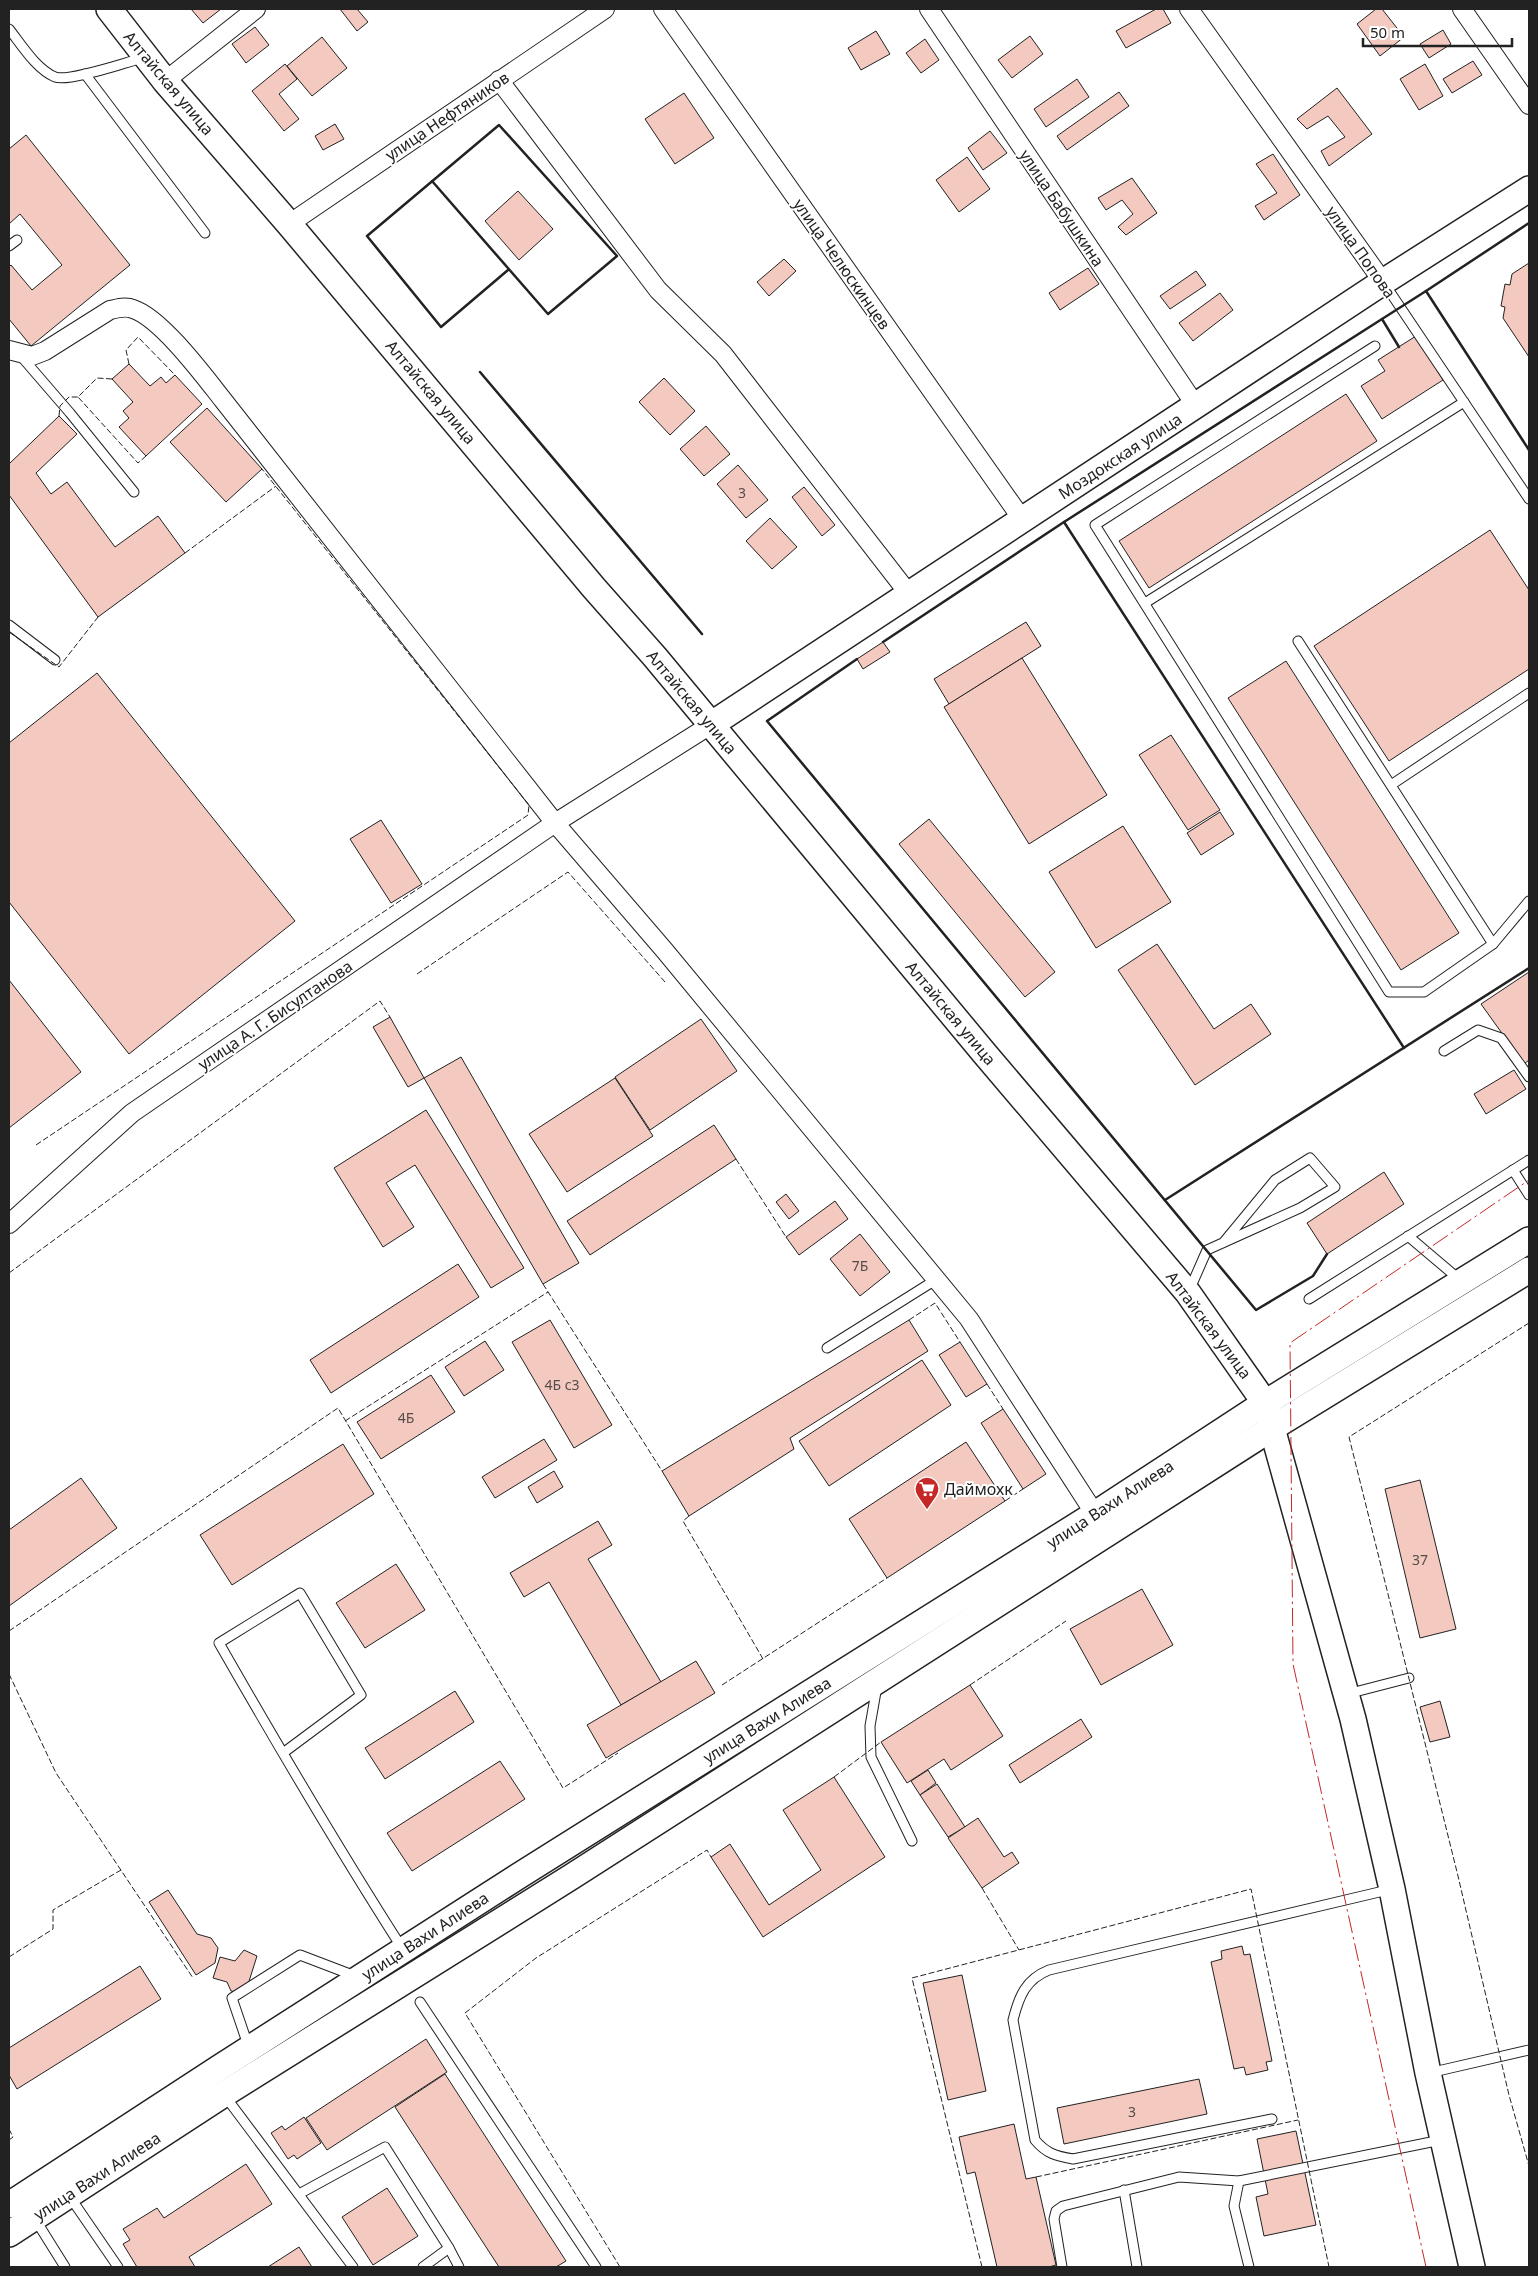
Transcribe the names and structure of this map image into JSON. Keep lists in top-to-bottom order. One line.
{"streets":{"main road":["Алтайская улица","Моздокская улица","улица Вахи Алиева"],"street":["улица Нефтяников","улица Бабушкина","улица Попова","улица Челюскинцев","улица А. Г. Бисултанова"]},"crossings":[["Алтайская улица","улица Нефтяников"],["Алтайская улица","Моздокская улица"],["Алтайская улица","улица А. Г. Бисултанова"],["Алтайская улица","улица Вахи Алиева"],["улица Бабушкина","Моздокская улица"],["улица Попова","Моздокская улица"],["улица Челюскинцев","Моздокская улица"],["Моздокская улица","улица А. Г. Бисултанова"]],"places":{"supermarket":["Даймохк"]},"house_numbers":["3","7Б","4Б с3","4Б","37","3"],"scale_bar":"50 m"}
